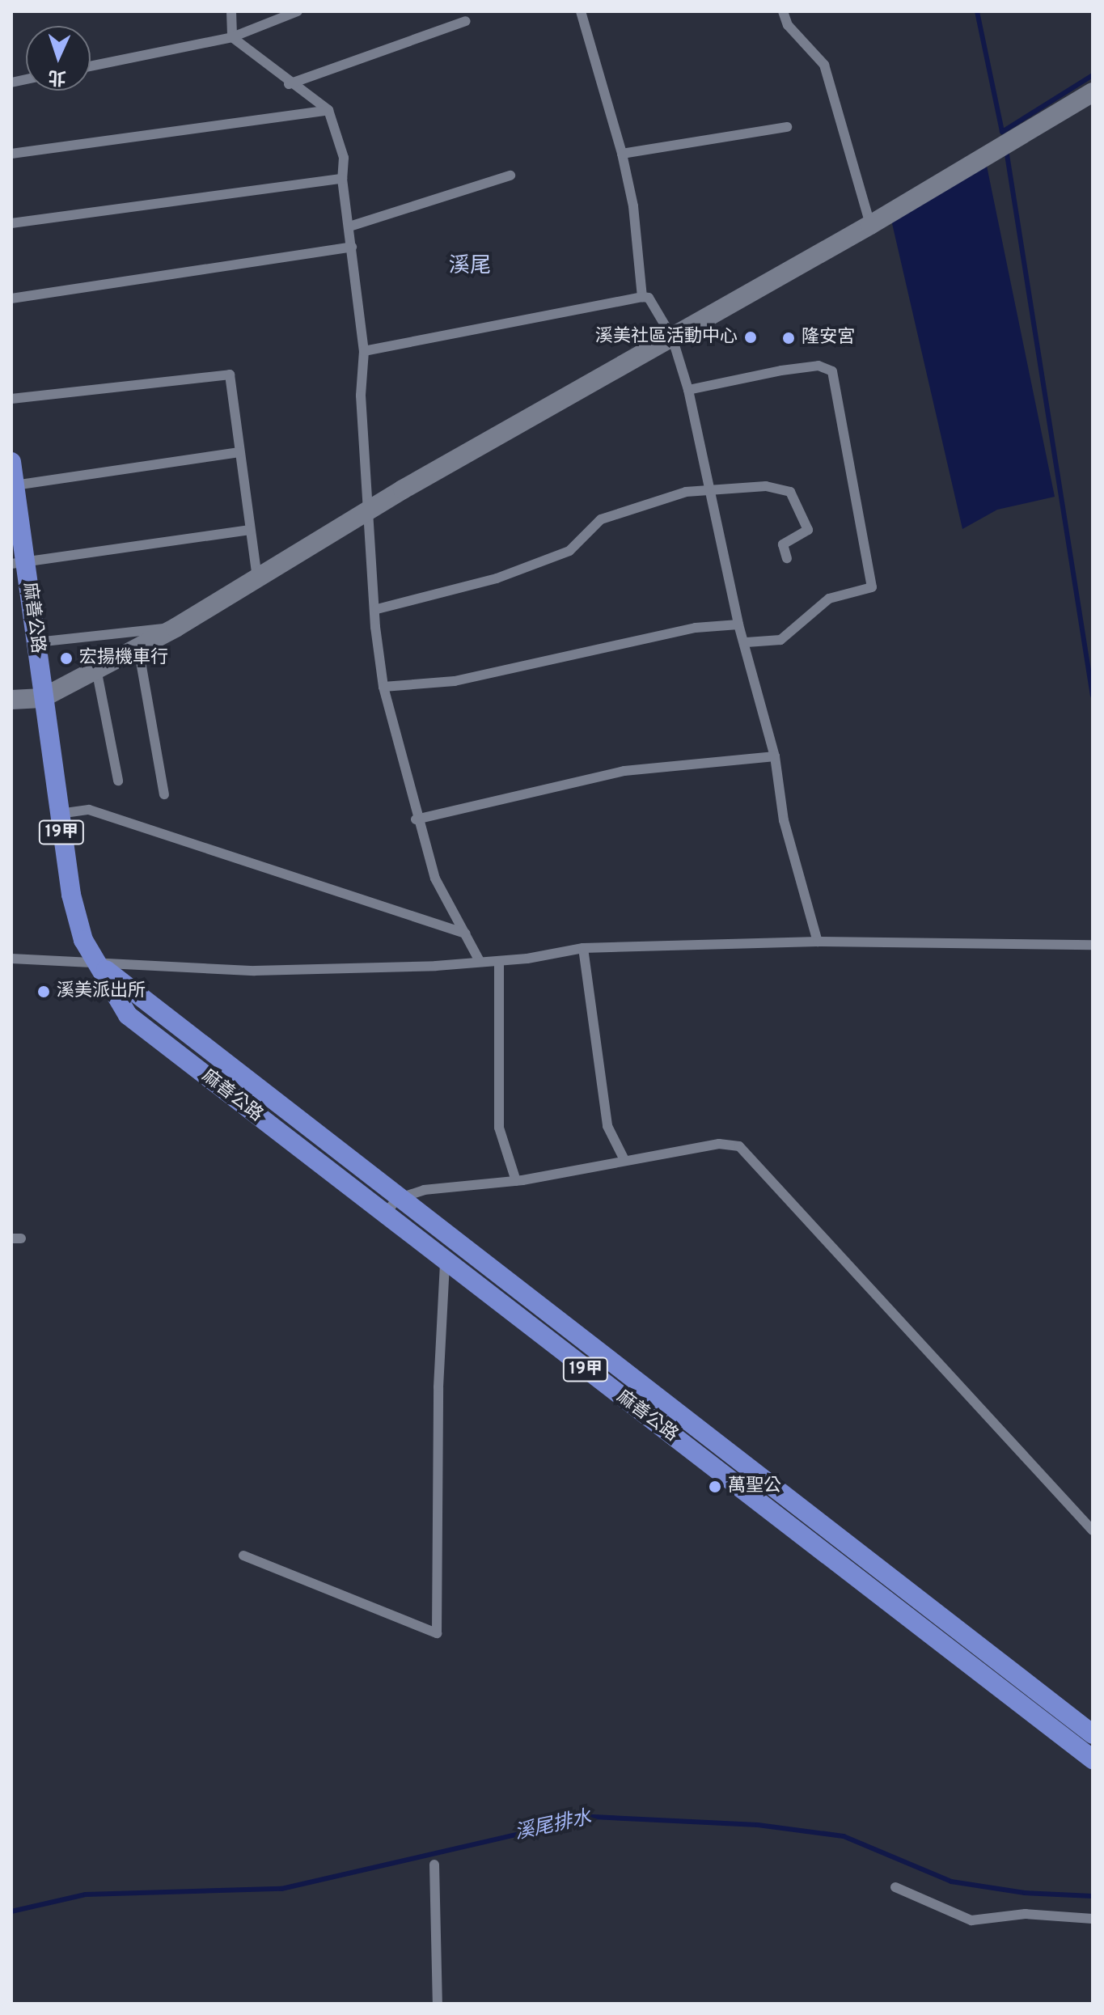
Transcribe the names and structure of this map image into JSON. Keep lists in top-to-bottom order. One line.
{"streets":{"main road":["麻善公路","19甲"]},"districts":["溪尾"],"water":["溪尾排水"],"places":["溪美社區活動中心","隆安宮","宏揚機車行","溪美派出所","萬聖公"],"north":"bottom"}
